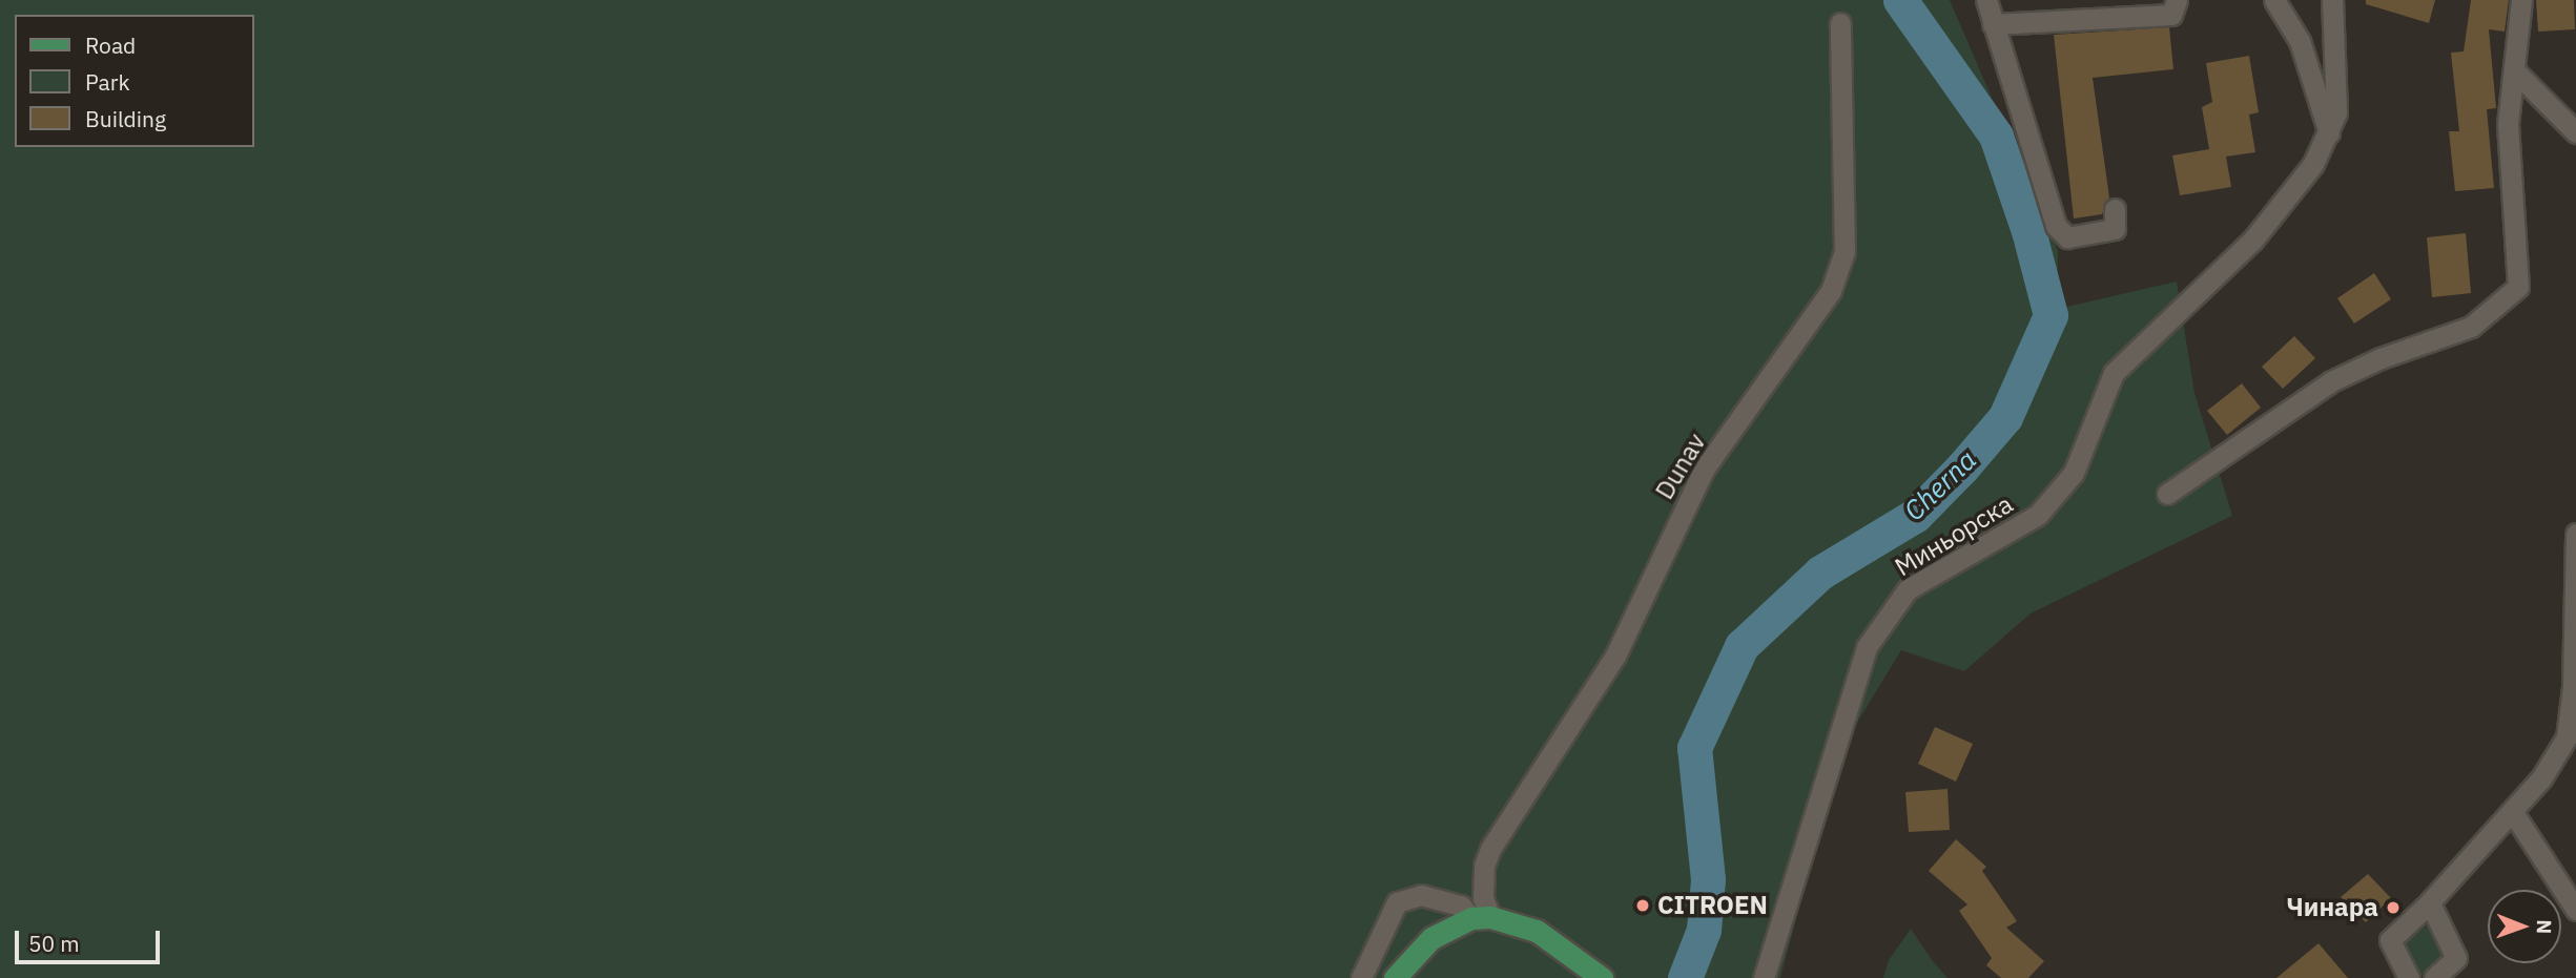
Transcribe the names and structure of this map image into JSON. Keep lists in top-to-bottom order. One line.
{"streets":{"street":["Dunav","Миньорска"]},"water":["Cherna"],"places":["CITROEN","Чинара"],"legend":["Road","Park","Building"],"scale_bar":"50 m","north":"right"}
